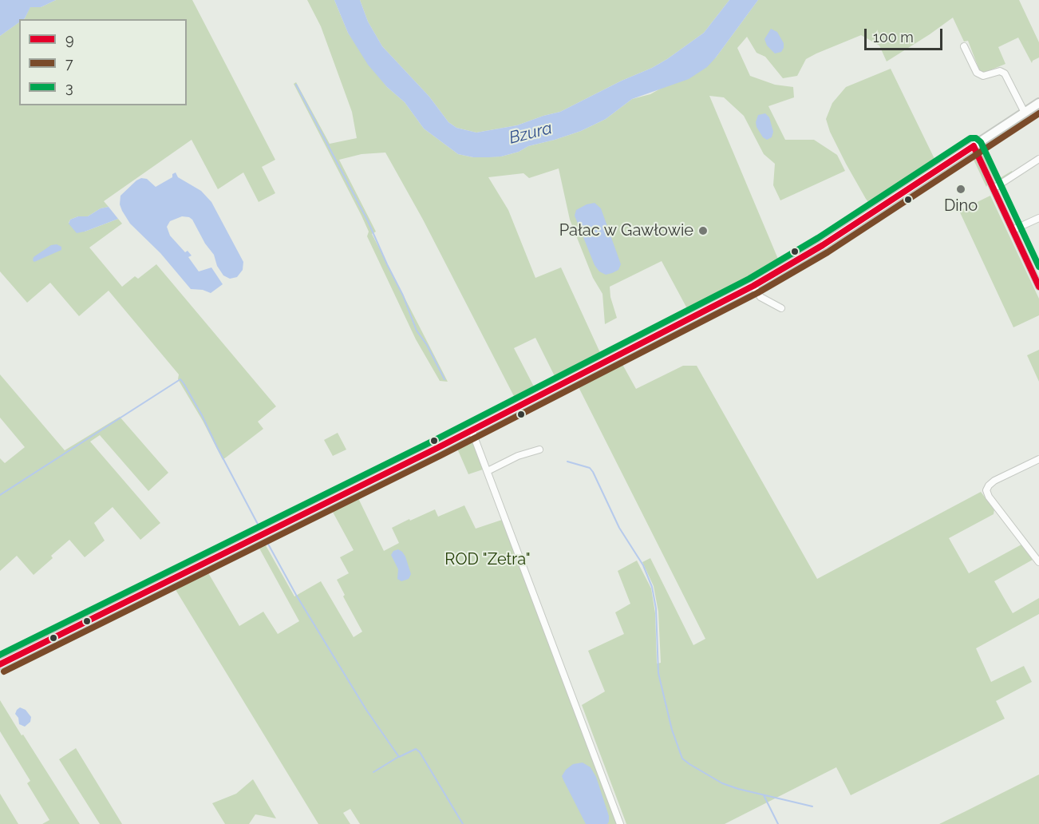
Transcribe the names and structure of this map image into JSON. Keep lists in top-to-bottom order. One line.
{"water":["Bzura"],"parks":["ROD \"Zetra\""],"places":["Dino","Pałac w Gawłowie"],"lines":["transit line 7","transit line 3","transit line 9"],"legend":["9","7","3"],"scale_bar":"100 m"}
